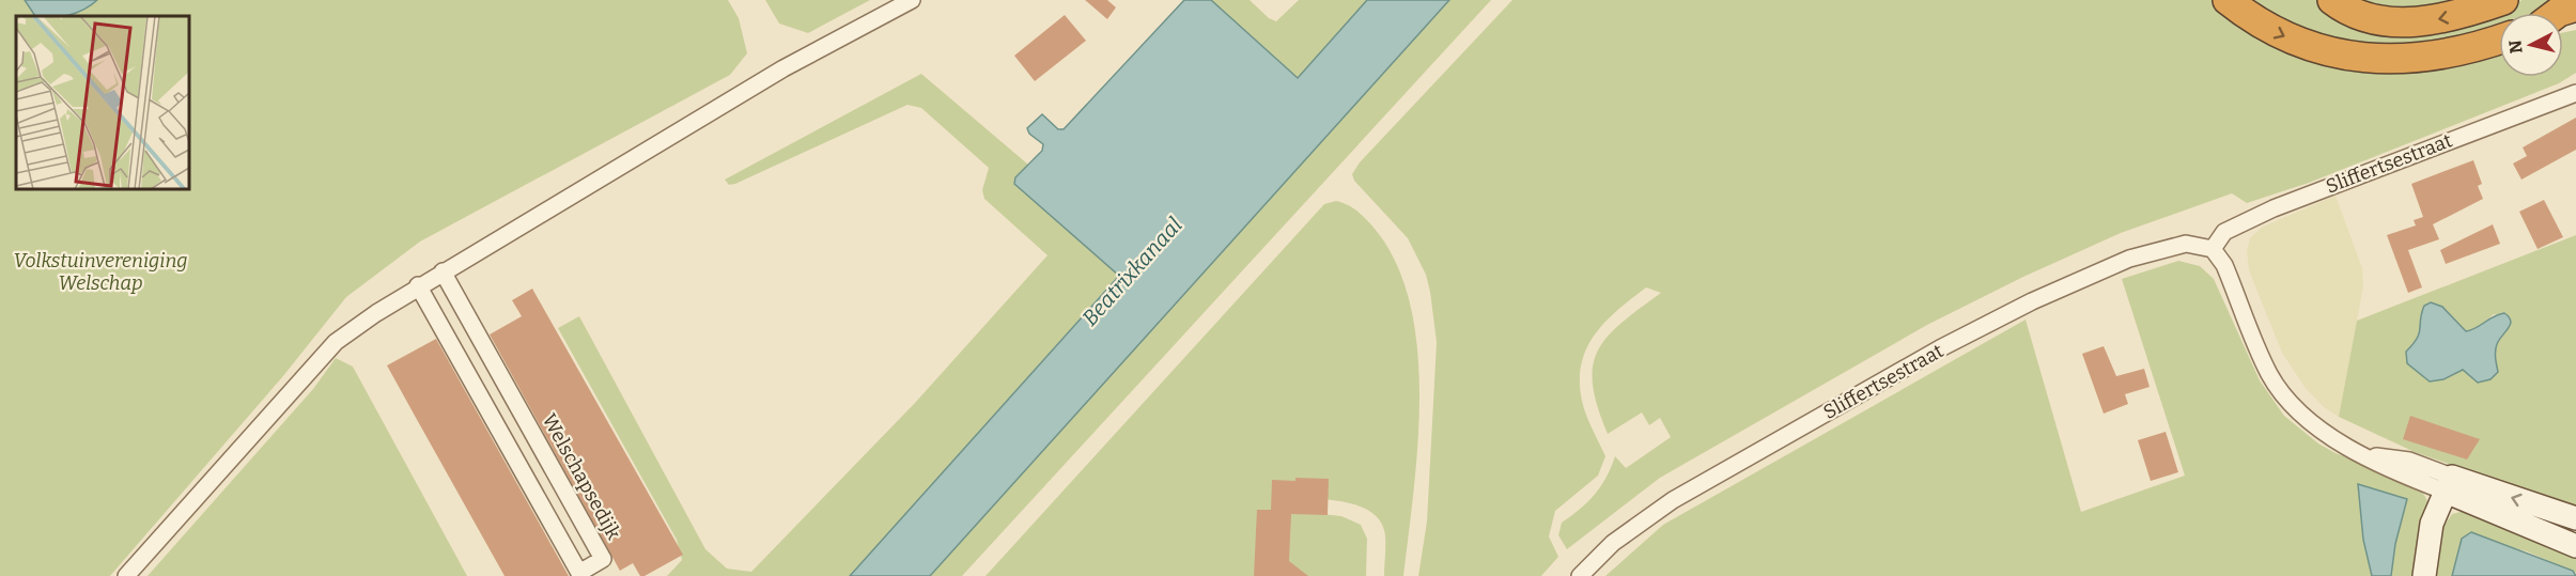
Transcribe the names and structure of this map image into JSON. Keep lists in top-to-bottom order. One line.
{"streets":{"street":["Sliffertsestraat","Welschapsedijk"]},"water":["Beatrixkanaal"],"parks":["Volkstuinvereniging Welschap"],"north":"left"}
